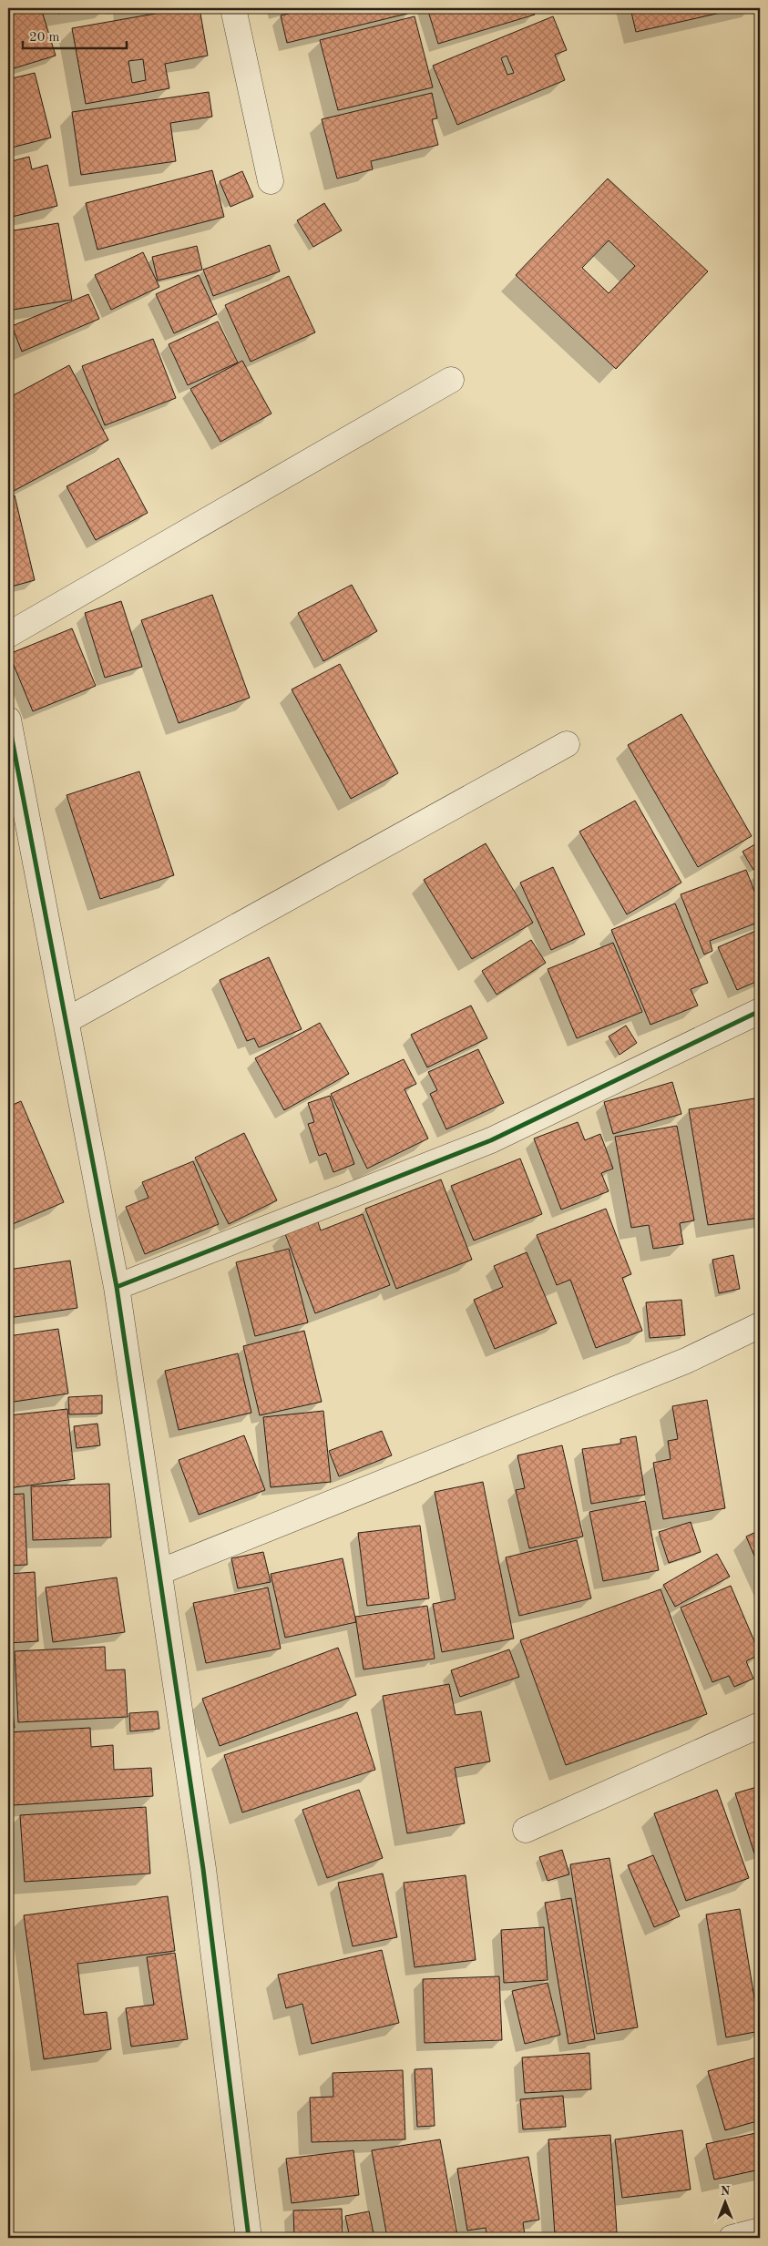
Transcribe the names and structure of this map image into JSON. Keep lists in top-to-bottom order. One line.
{"scale_bar":"20 m","north":"top"}
